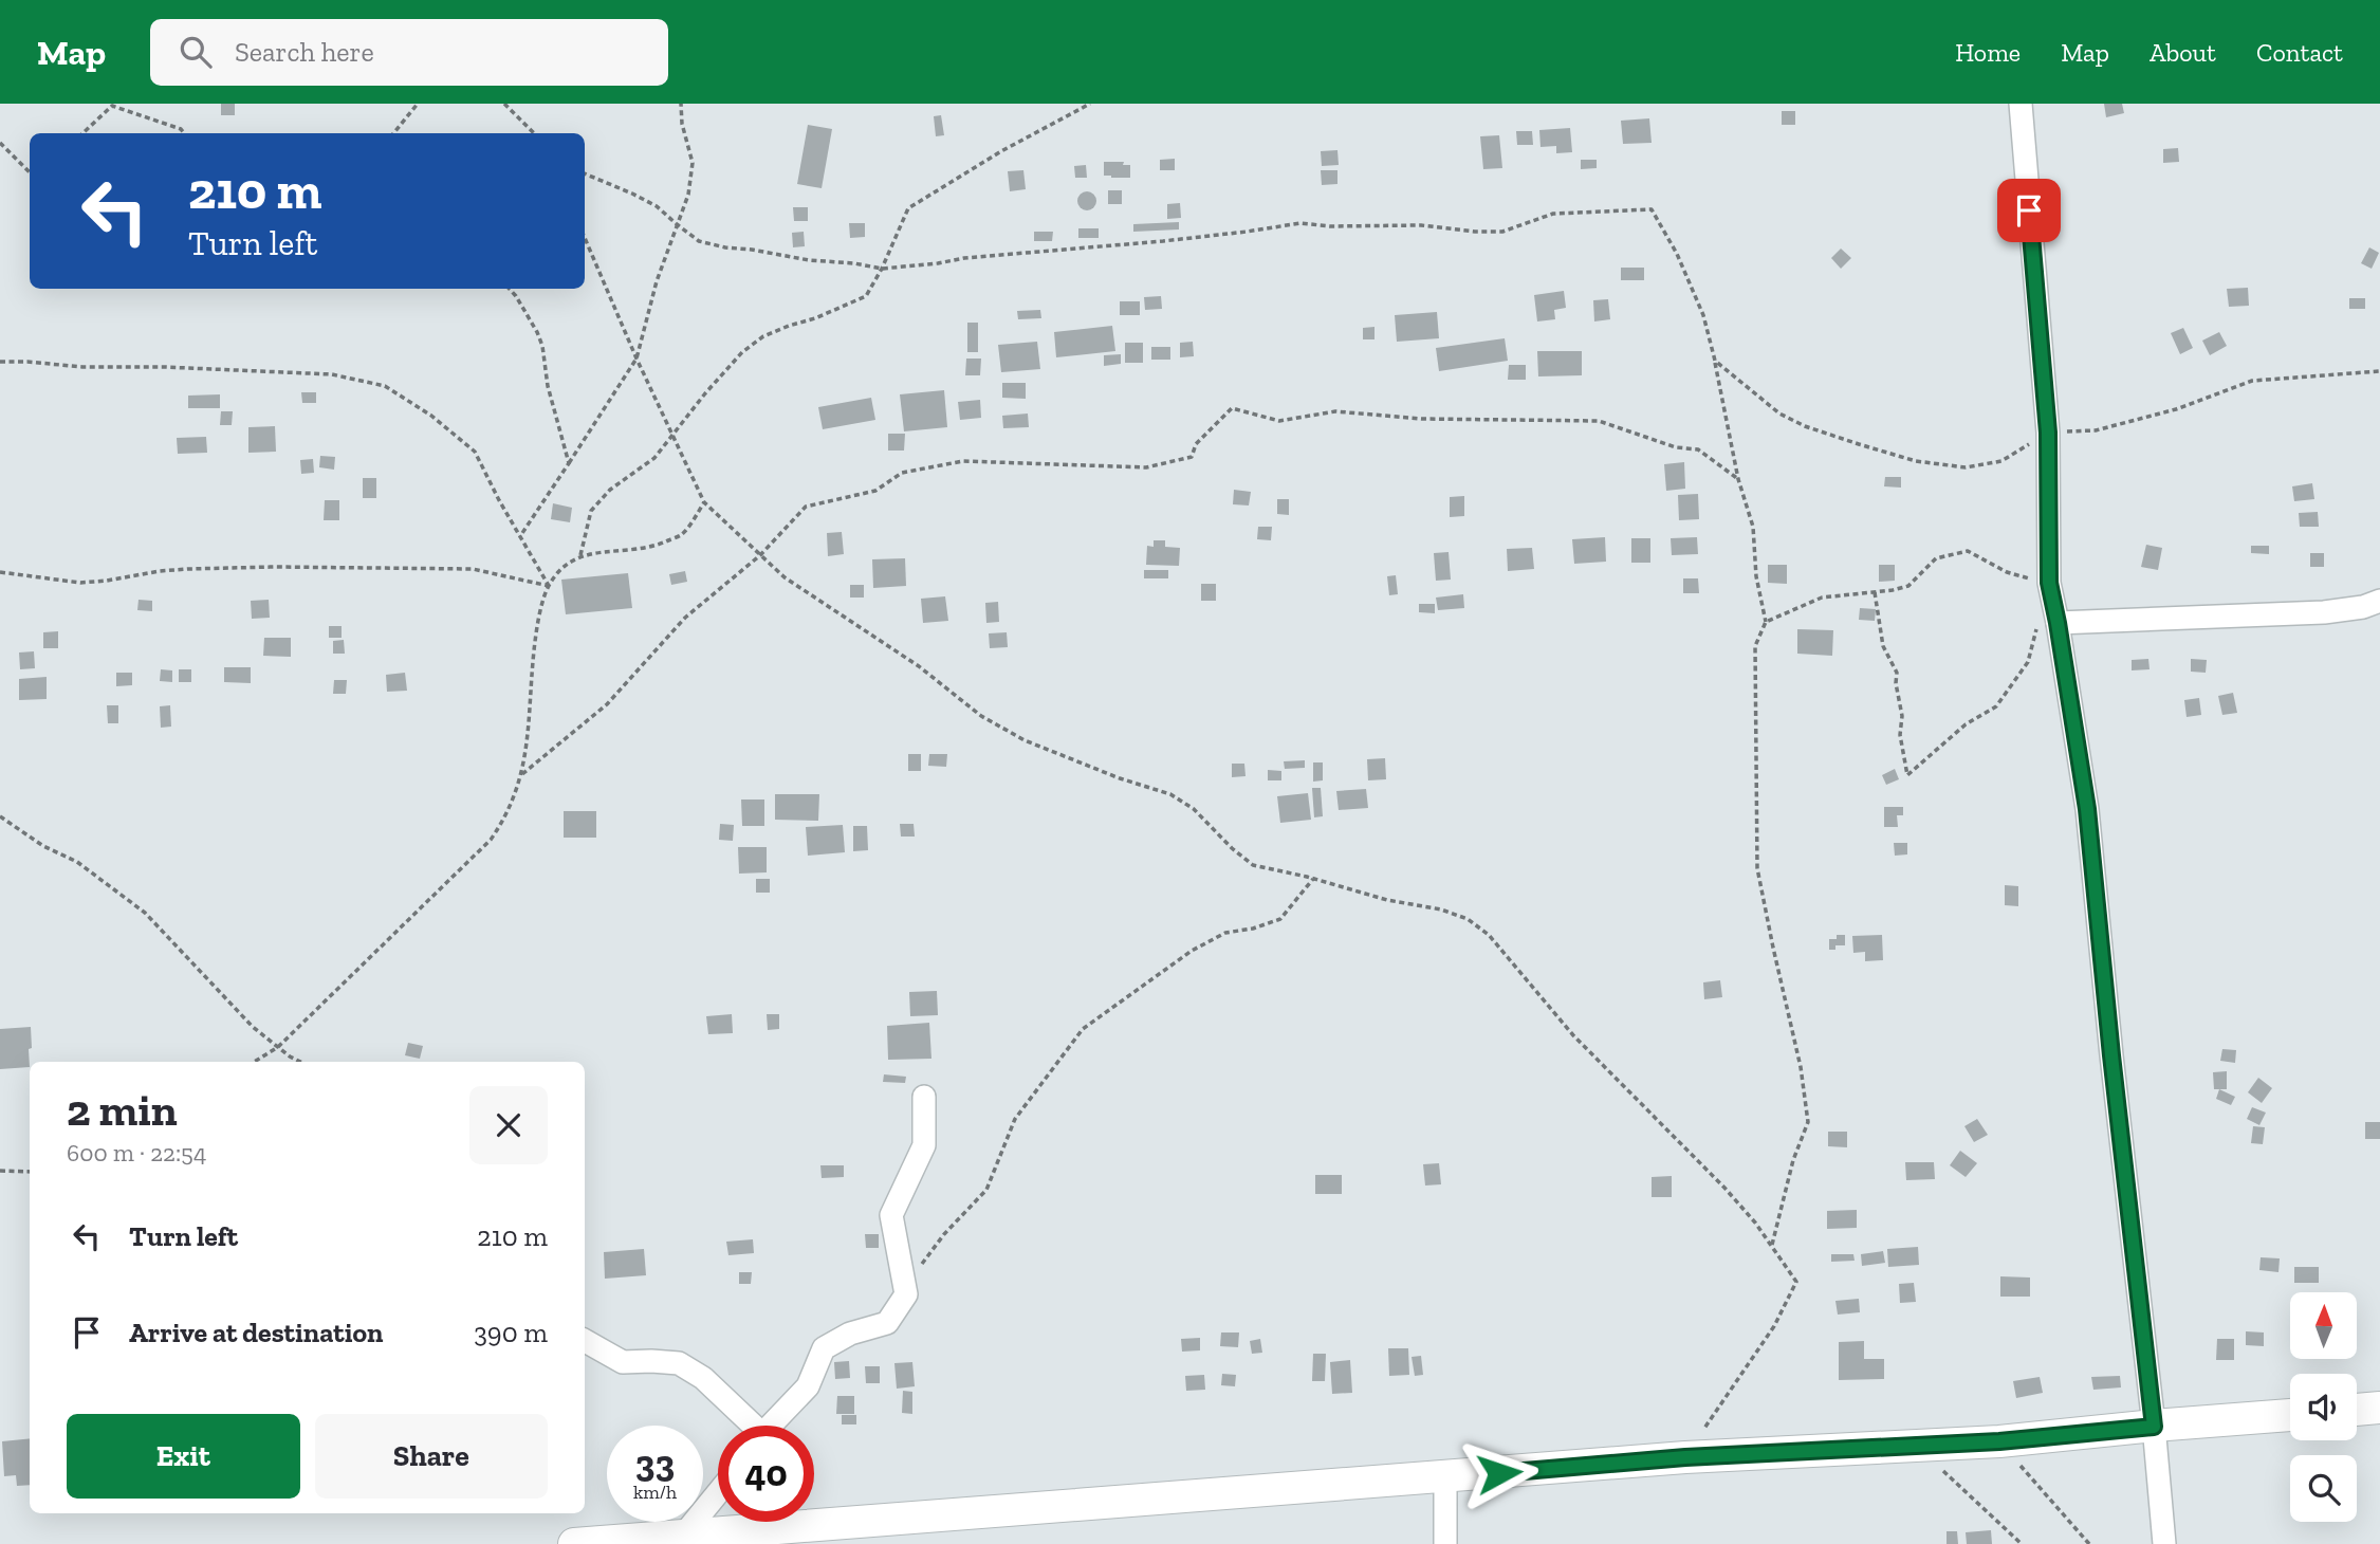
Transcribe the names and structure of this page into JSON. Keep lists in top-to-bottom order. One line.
{"north":"top","page":{"header":"Map","search":"Search here","nav":["Home","Map","About","Contact"],"turn":["210 m","Turn left"],"heading":["2 min","600 m · 22:54"],"list":[{"name":"Turn left","value":"210 m"},{"name":"Arrive at destination","value":"390 m"}],"buttons":["Exit","Share"],"speed":"33 km/h","limit":"40"}}
